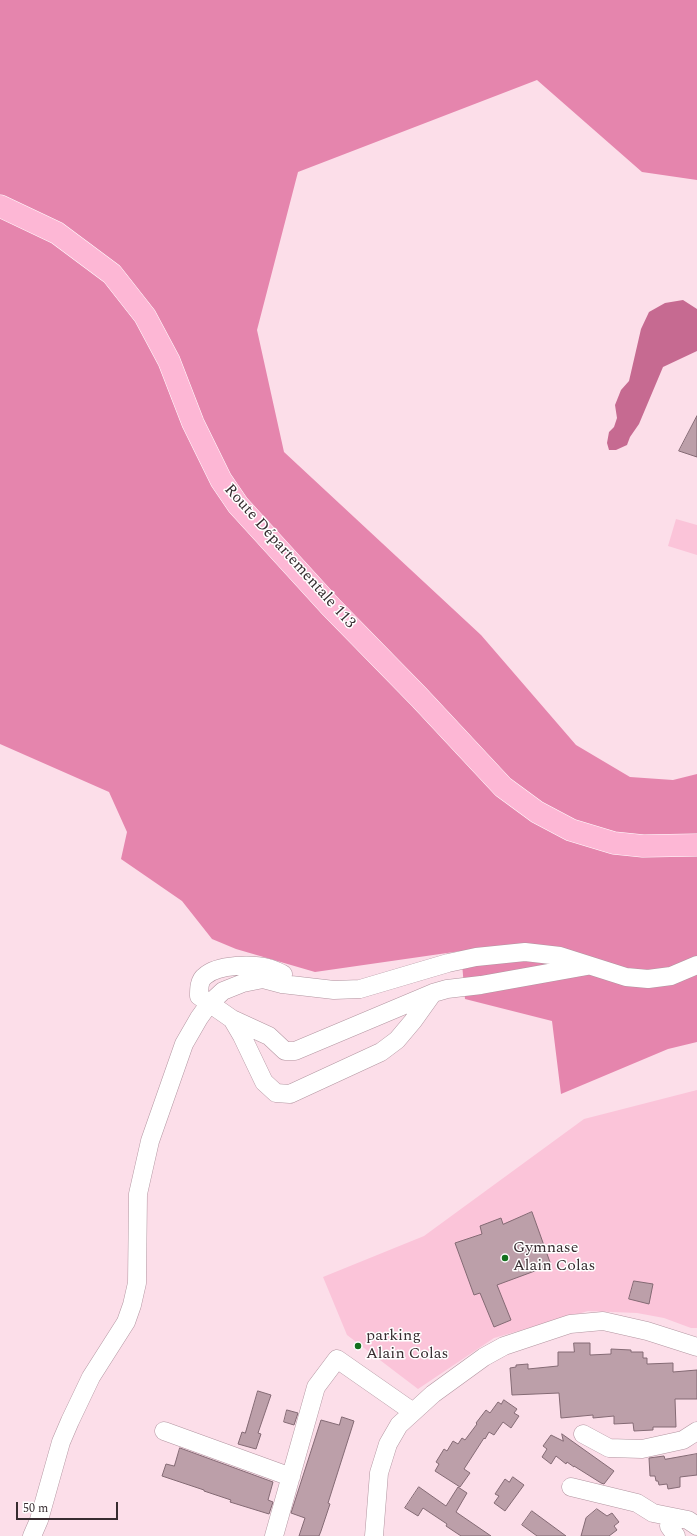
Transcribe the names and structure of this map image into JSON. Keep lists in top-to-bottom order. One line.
{"streets":{"main road":["Route Départementale 113"]},"places":["Gymnase Alain Colas","parking Alain Colas"],"scale_bar":"50 m"}
